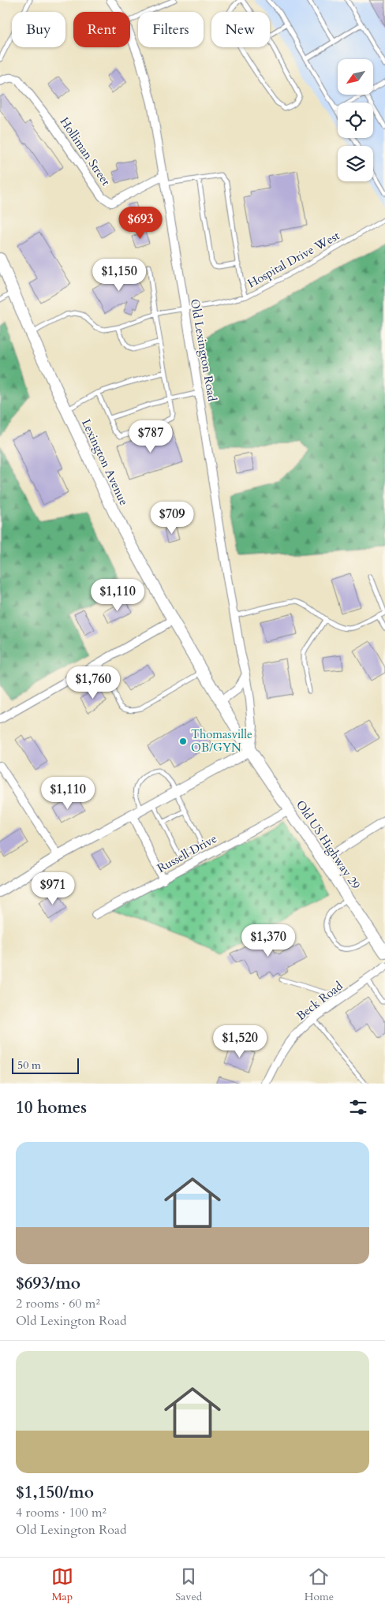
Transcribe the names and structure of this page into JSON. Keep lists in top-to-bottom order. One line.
{"streets":{"main road":["Lexington Avenue","Old US Highway 29"],"street":["Holliman Street","Old Lexington Road","Russell Drive","Beck Road"],"lane":["Hospital Drive West"]},"crossings":[["Holliman Street","Old Lexington Road"],["Hospital Drive West","Old Lexington Road"],["Hospital Drive West","Lexington Avenue"],["Old Lexington Road","Lexington Avenue"],["Old Lexington Road","Old US Highway 29"],["Lexington Avenue","Old US Highway 29"],["Old US Highway 29","Russell Drive"]],"places":["Thomasville OB/GYN"],"scale_bar":"50 m","north":"bottom left","page":{"chip":["Buy","Rent","Filters","New"],"price":["$693","$1,150","$787","$709","$1,110","$1,760","$1,110","$971","$1,370","$1,520"],"scale":"50 m","heading":"10 homes","list":[{"name":"$693/mo","note":"2 rooms · 60 m² · Old Lexington Road"},{"name":"$1,150/mo","note":"4 rooms · 100 m² · Old Lexington Road"}],"tabs":["Map","Saved","Home"]}}
